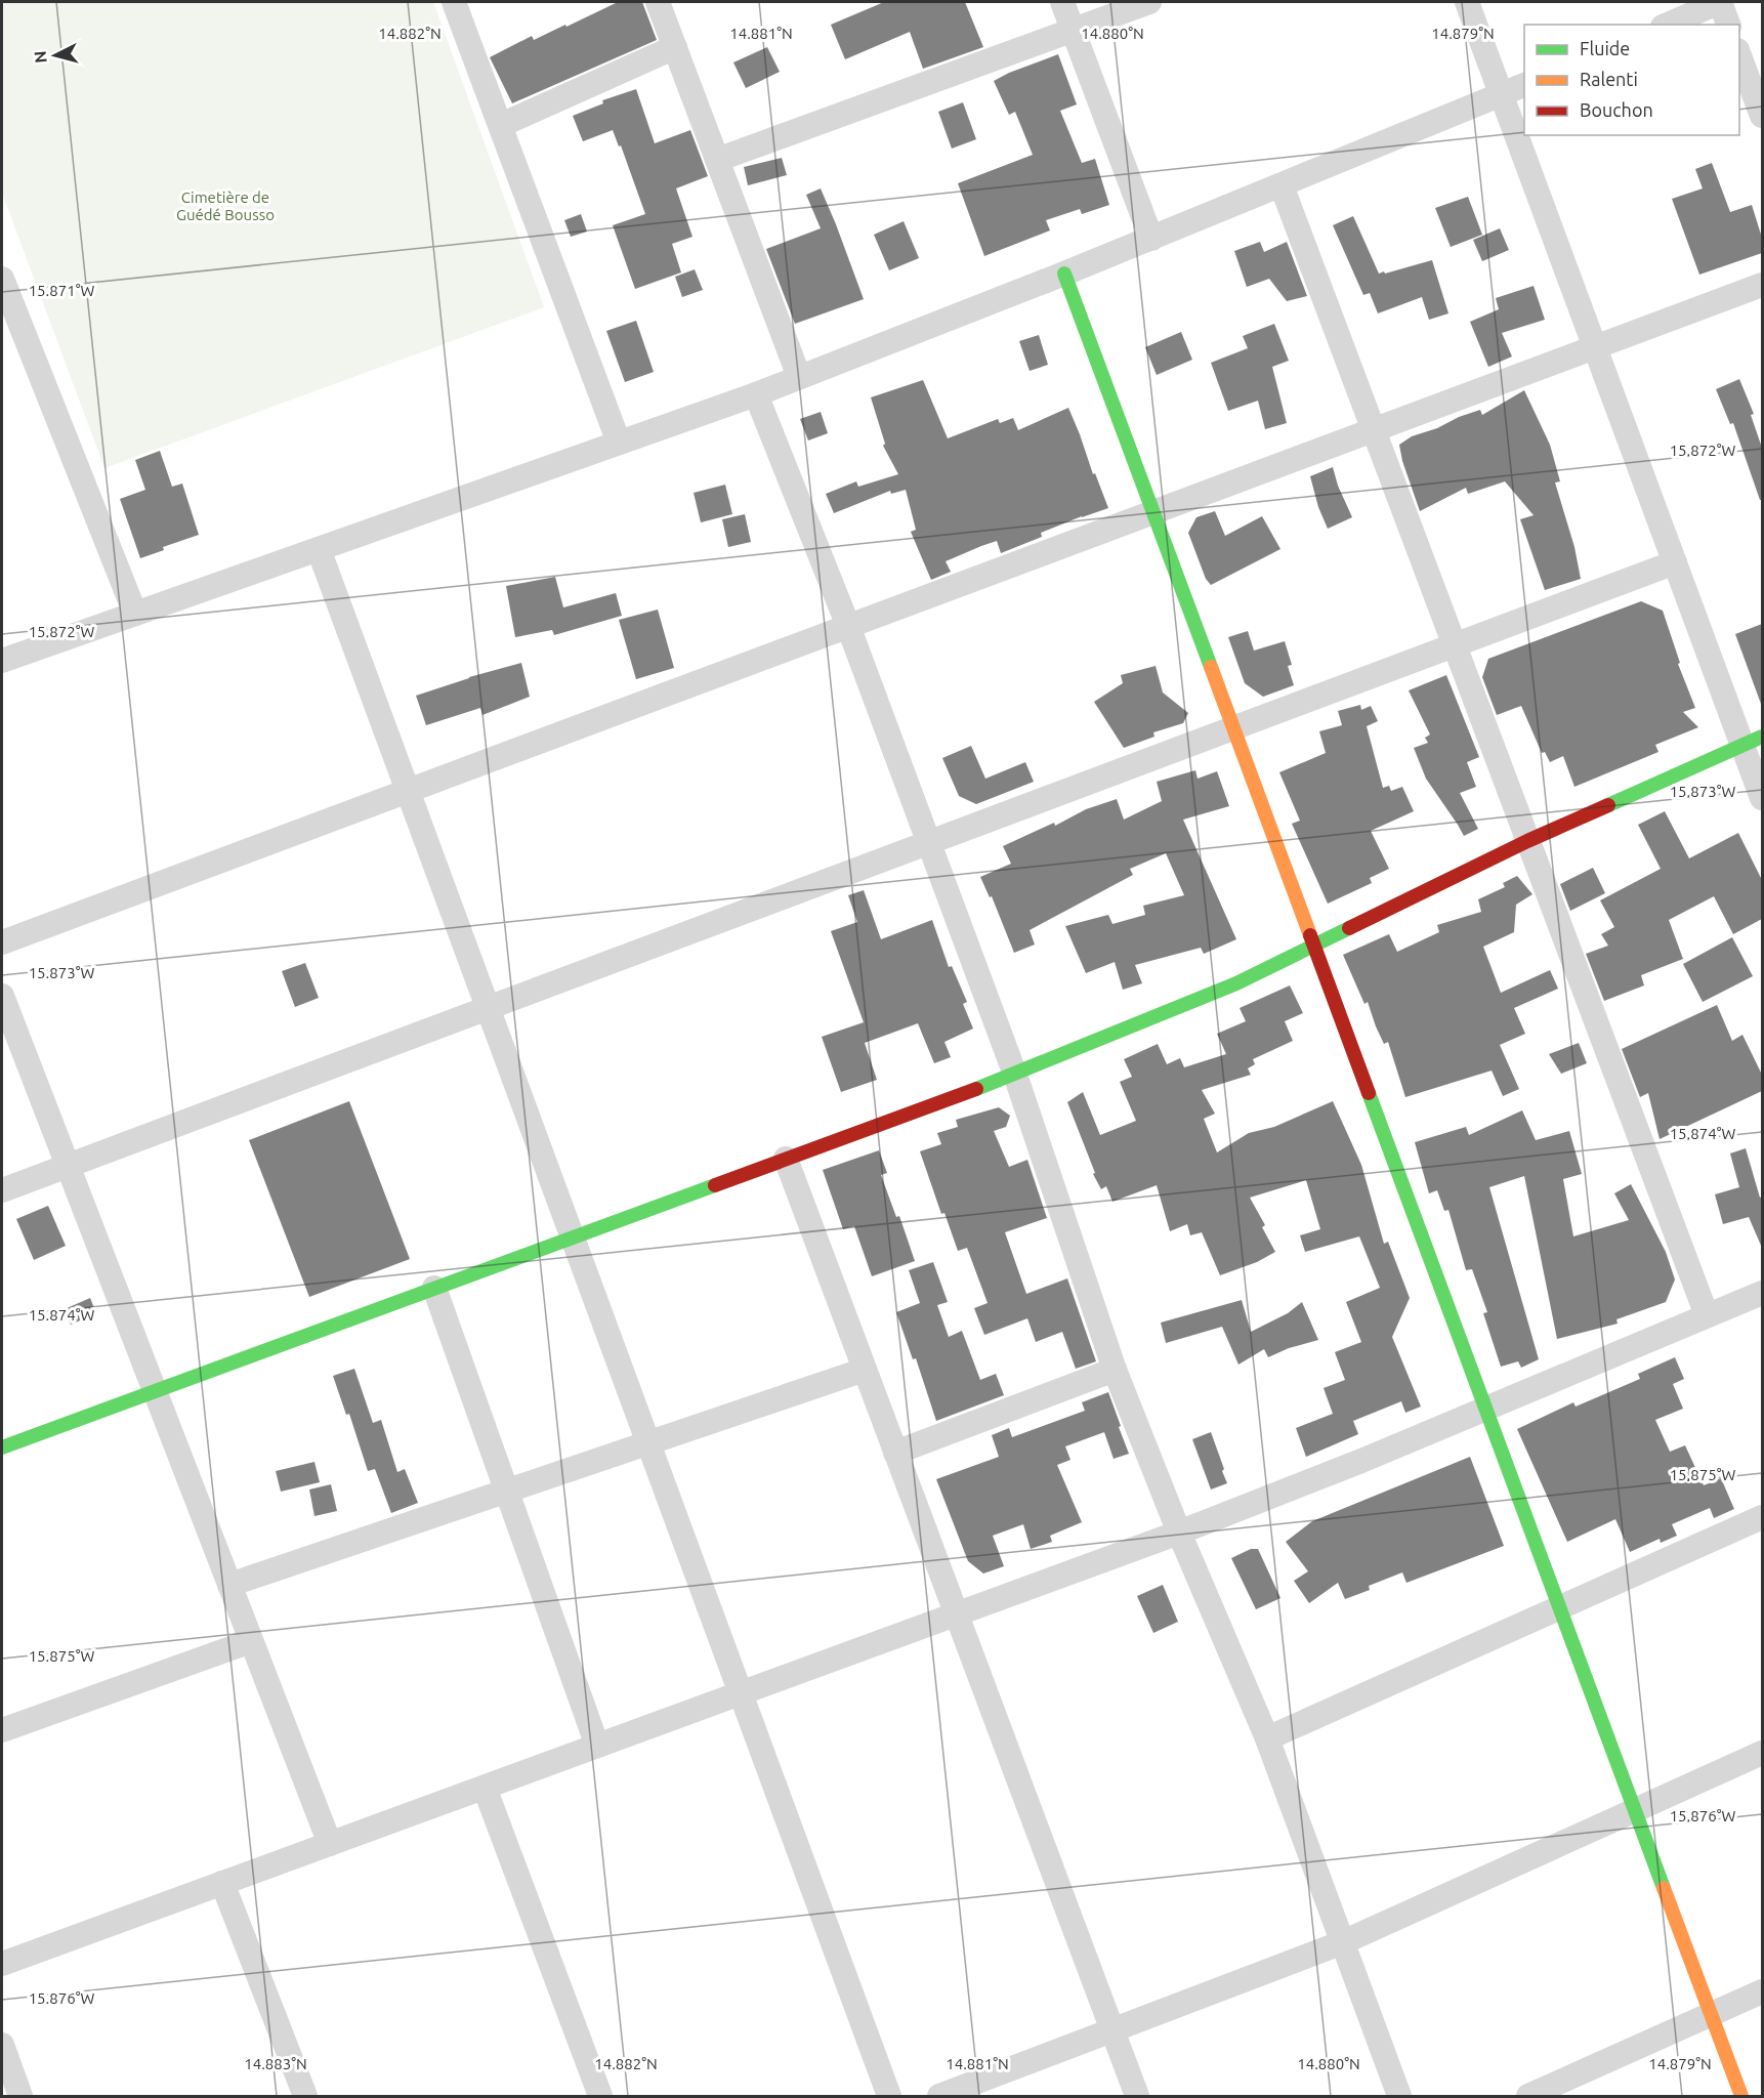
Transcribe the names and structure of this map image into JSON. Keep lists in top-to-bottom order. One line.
{"parks":["Cimetière de Guédé Bousso"],"legend":["Fluide","Ralenti","Bouchon"],"north":"left","coordinates":["14.882°N","14.881°N","14.880°N","14.879°N","15.871°W","15.872°W","15.873°W","15.874°W","15.875°W","15.876°W","14.883°N"]}
